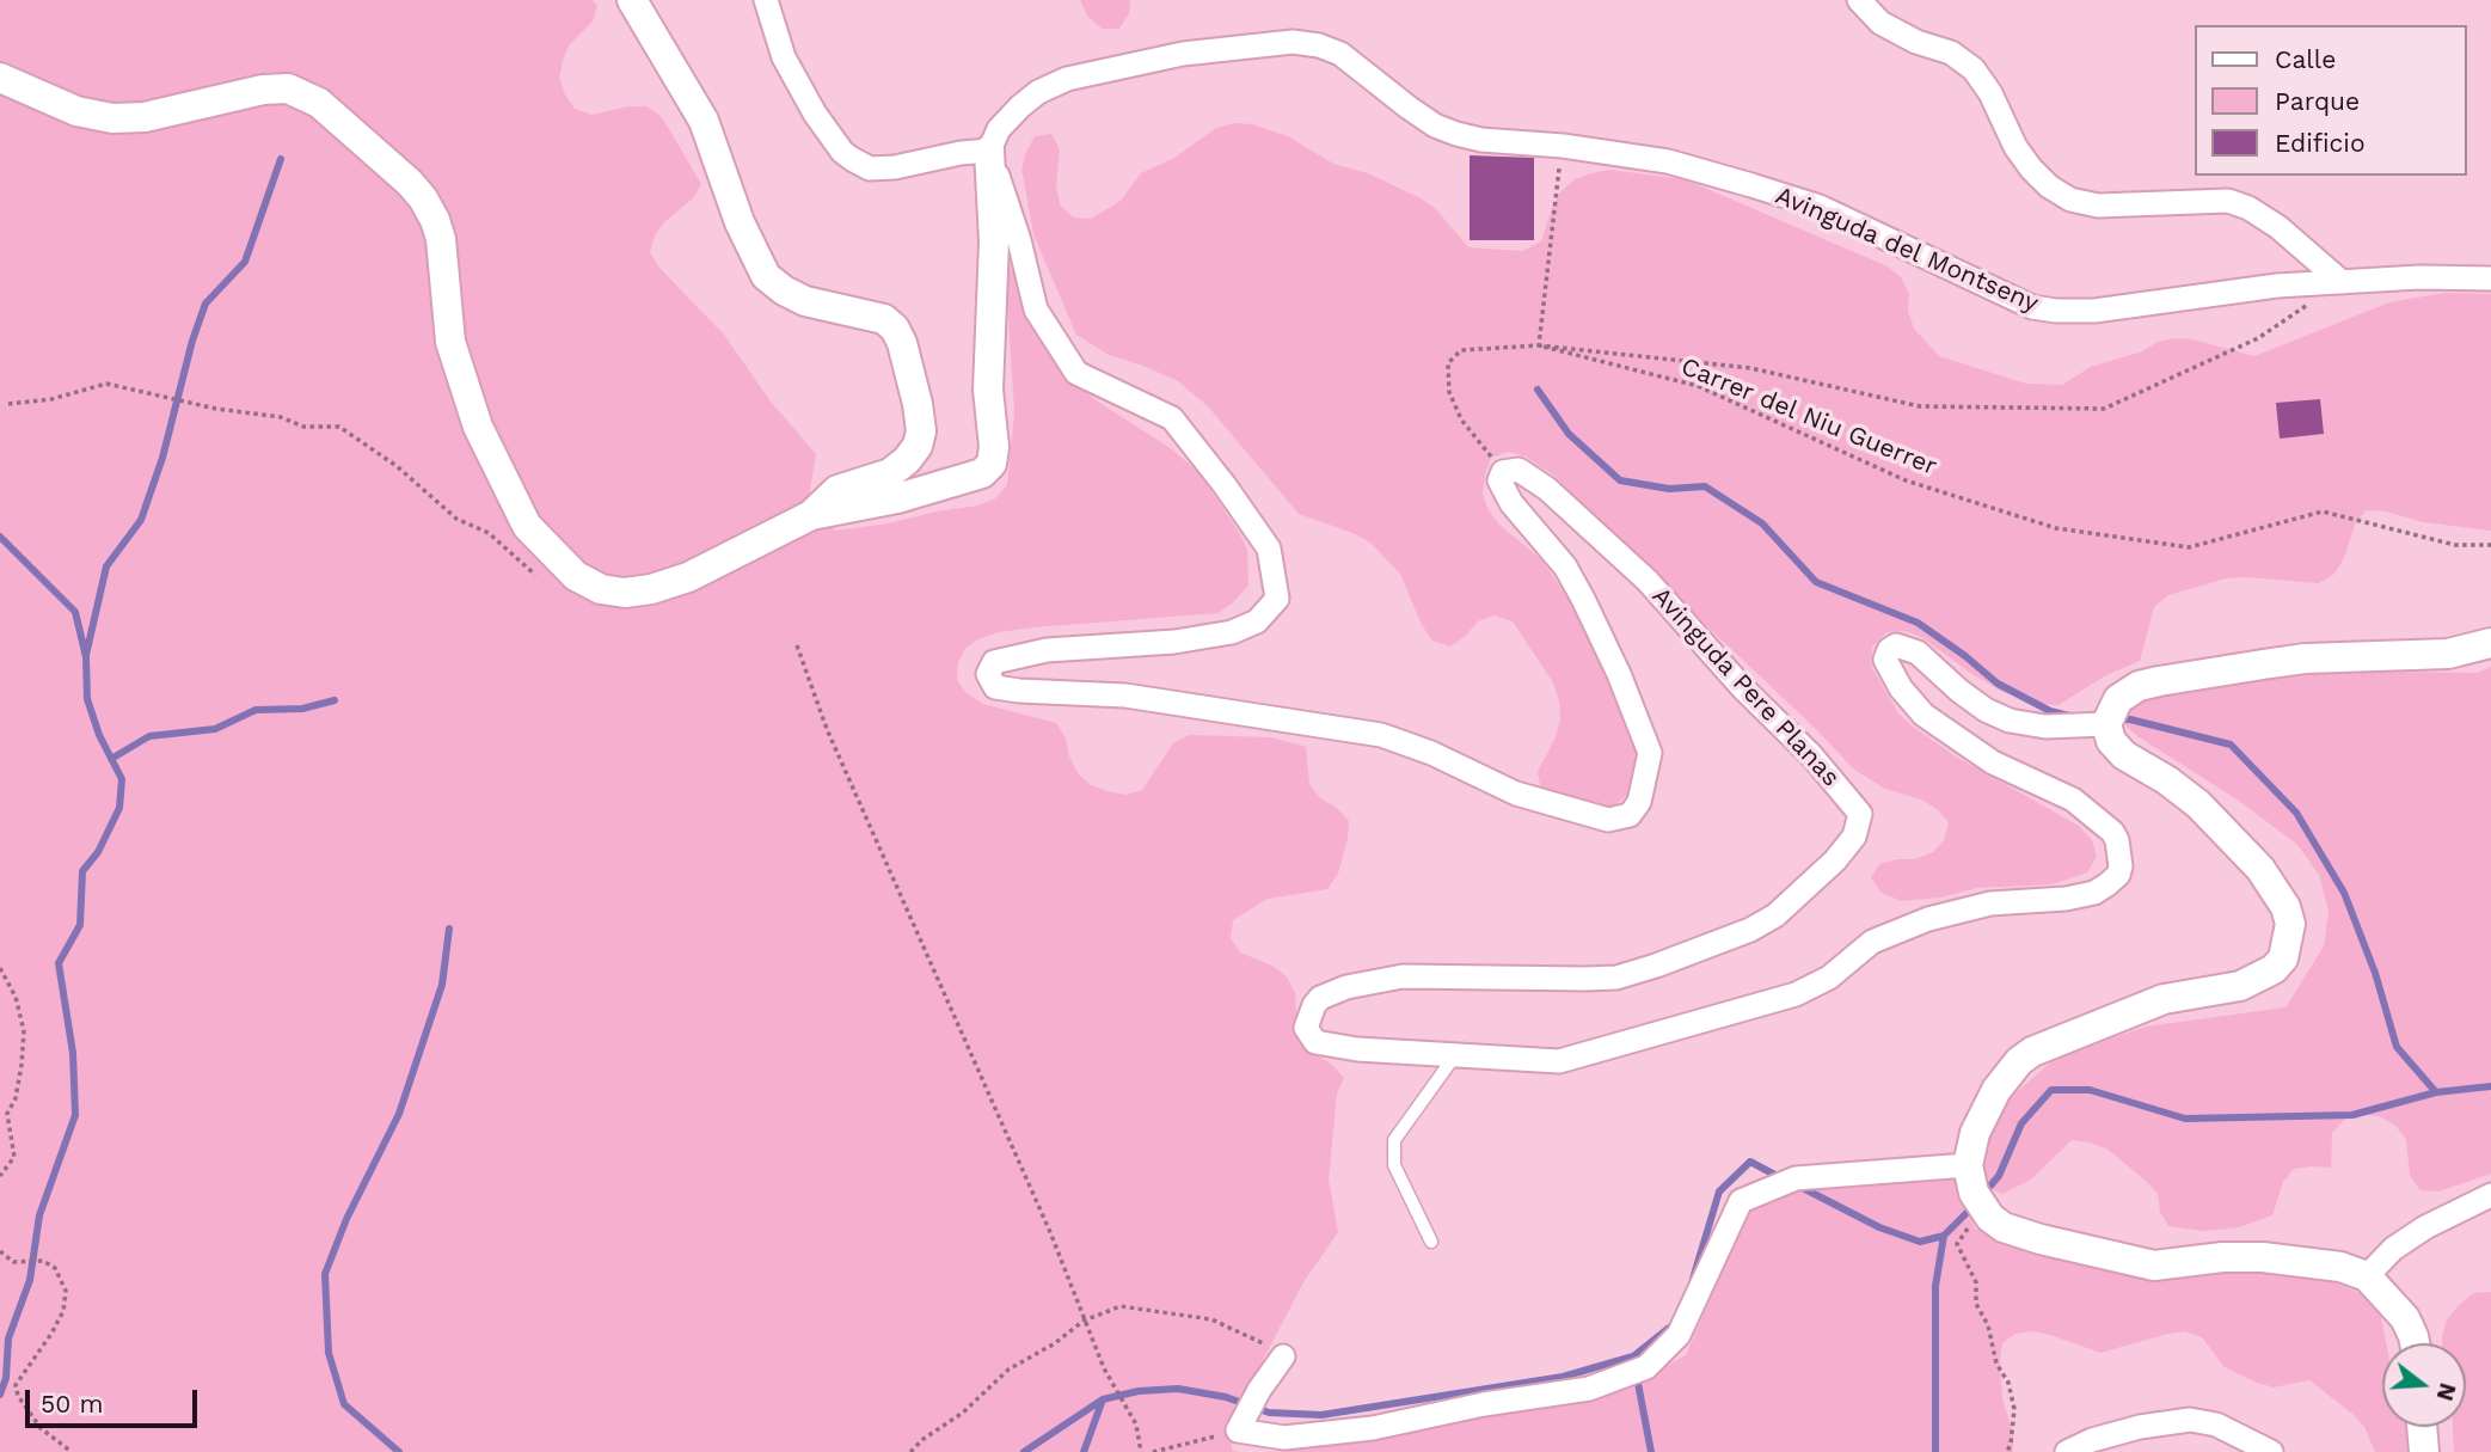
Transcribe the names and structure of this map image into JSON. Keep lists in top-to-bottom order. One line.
{"streets":{"street":["Avinguda del Montseny","Avinguda Pere Planas"],"path":["Carrer del Niu Guerrer"]},"crossings":[["Avinguda del Montseny","Carrer del Niu Guerrer"]],"legend":["Calle","Parque","Edificio"],"scale_bar":"50 m","north":"right"}
